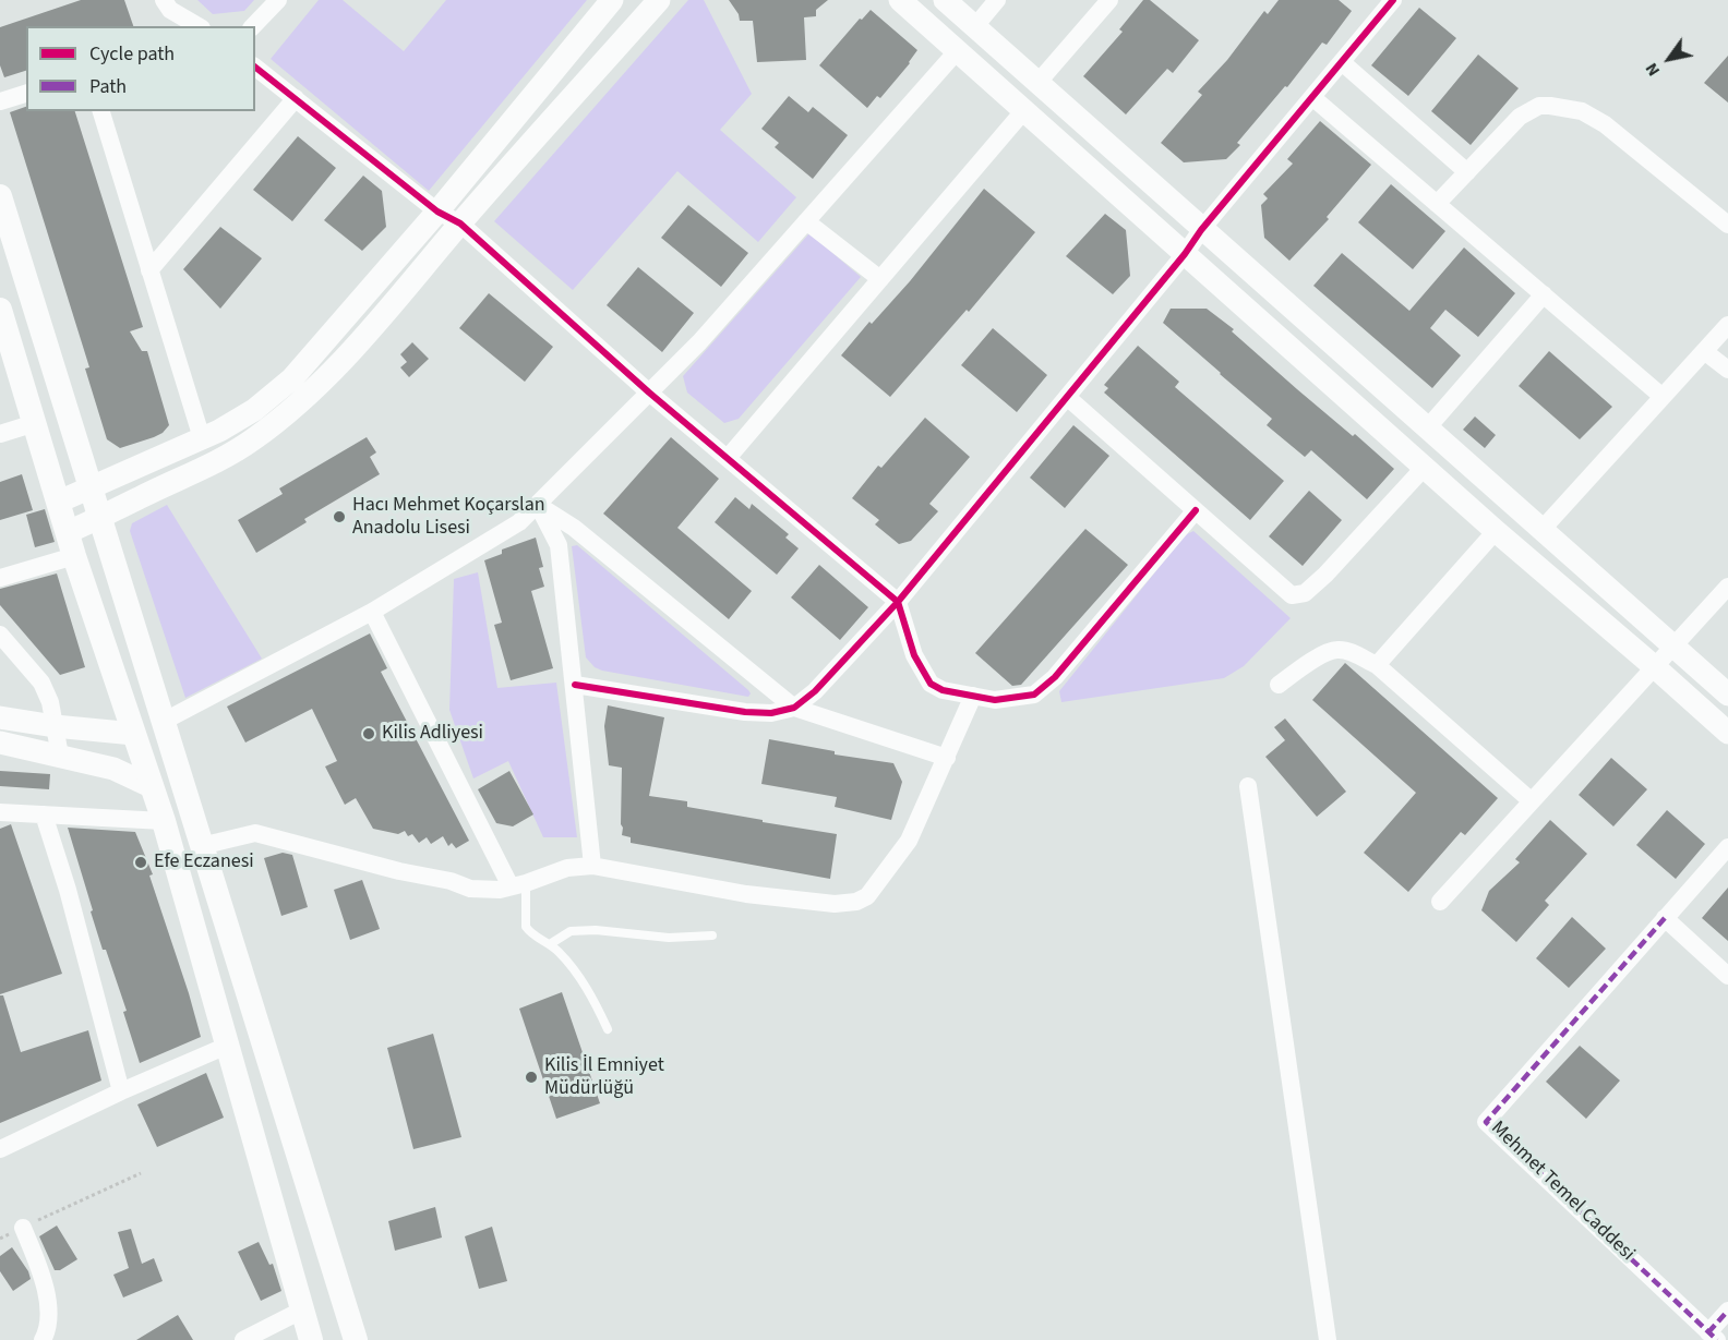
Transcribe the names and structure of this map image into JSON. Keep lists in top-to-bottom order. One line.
{"streets":{"street":["Mehmet Temel Caddesi"]},"places":["Hacı Mehmet Koçarslan Anadolu Lisesi","Kilis Adliyesi","Efe Eczanesi","Kilis İl Emniyet Müdürlüğü"],"legend":["Cycle path","Path"],"north":"bottom left"}
